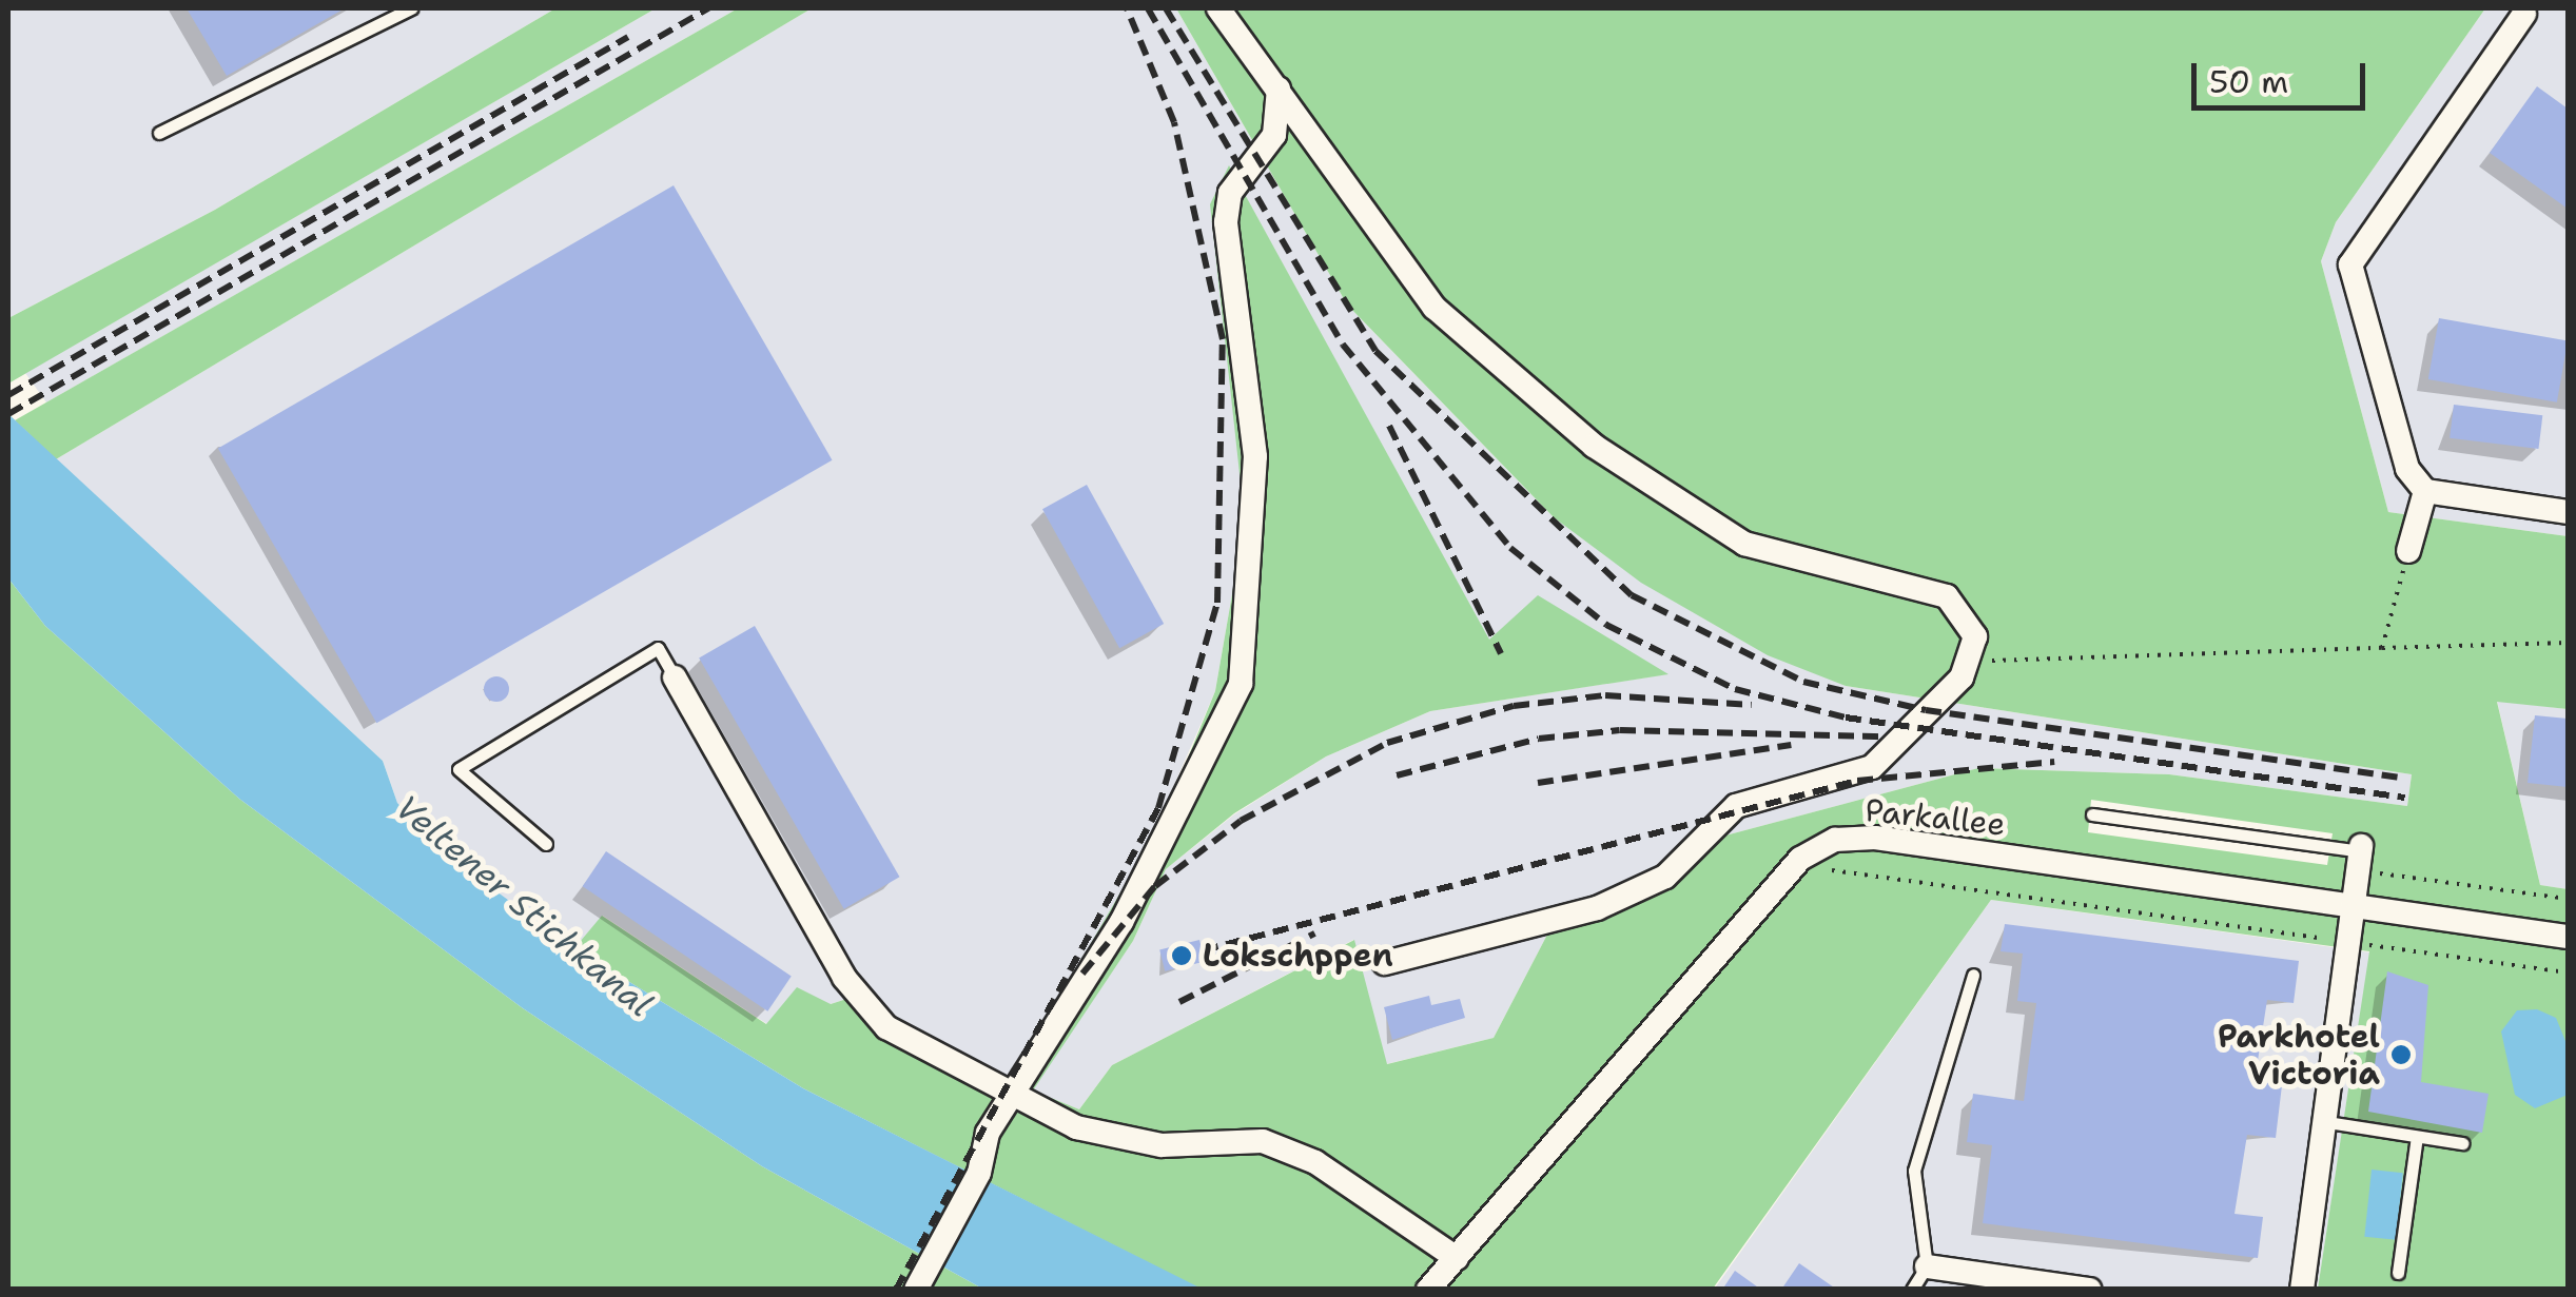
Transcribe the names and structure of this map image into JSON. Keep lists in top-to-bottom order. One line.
{"streets":{"street":["Parkallee"]},"water":["Veltener Stichkanal"],"places":["Lokschppen","Parkhotel Victoria"],"scale_bar":"50 m"}
